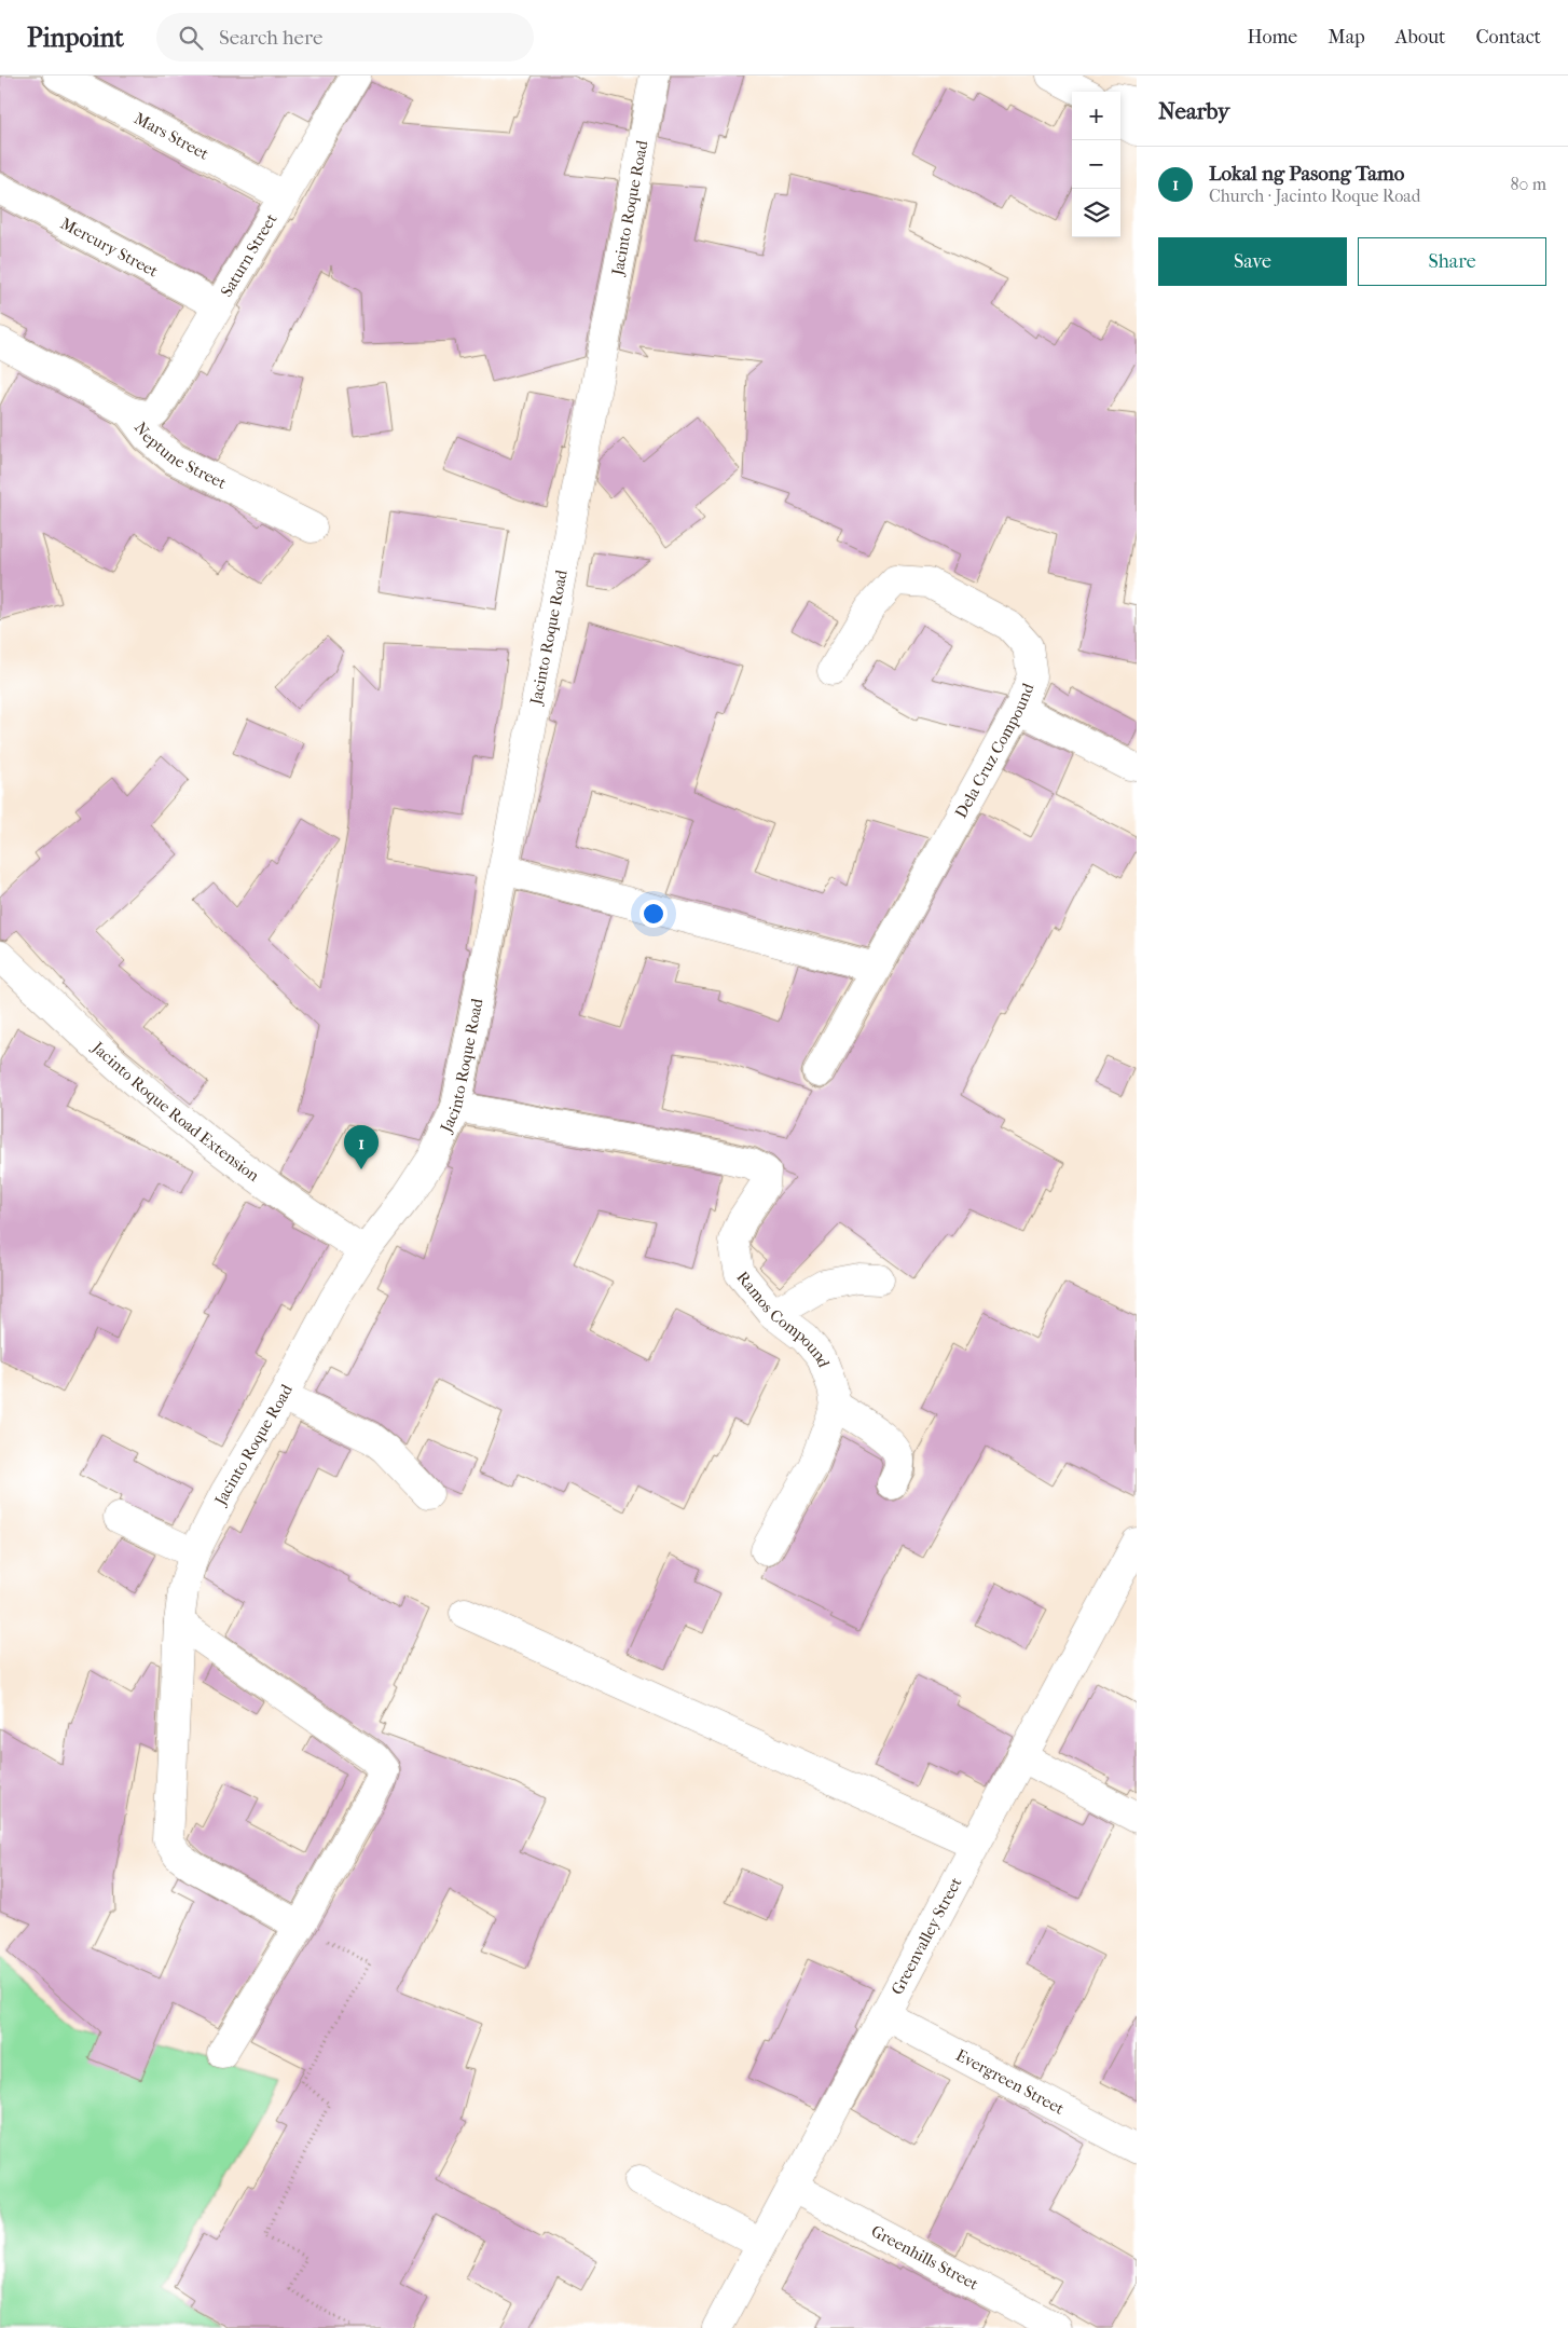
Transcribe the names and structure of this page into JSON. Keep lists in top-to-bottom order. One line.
{"streets":{"street":["Mars Street","Jacinto Roque Road","Mercury Street","Saturn Street","Neptune Street","Dela Cruz Compound","Jacinto Roque Road Extension","Ramos Compound","Greenvalley Street","Evergreen Street","Greenhills Street"]},"crossings":[["Mars Street","Saturn Street"],["Jacinto Roque Road","Jacinto Roque Road Extension"],["Jacinto Roque Road","Ramos Compound"],["Mercury Street","Saturn Street"],["Saturn Street","Neptune Street"],["Greenvalley Street","Evergreen Street"],["Greenvalley Street","Greenhills Street"]],"page":{"header":"Pinpoint","search":"Search here","nav":["Home","Map","About","Contact"],"heading":"Nearby","map_buttons":["+","−"],"list":[{"mark":"1","name":"Lokal ng Pasong Tamo","note":"Church · Jacinto Roque Road","value":"80 m"}],"buttons":["Save","Share"],"pins":"1"}}
